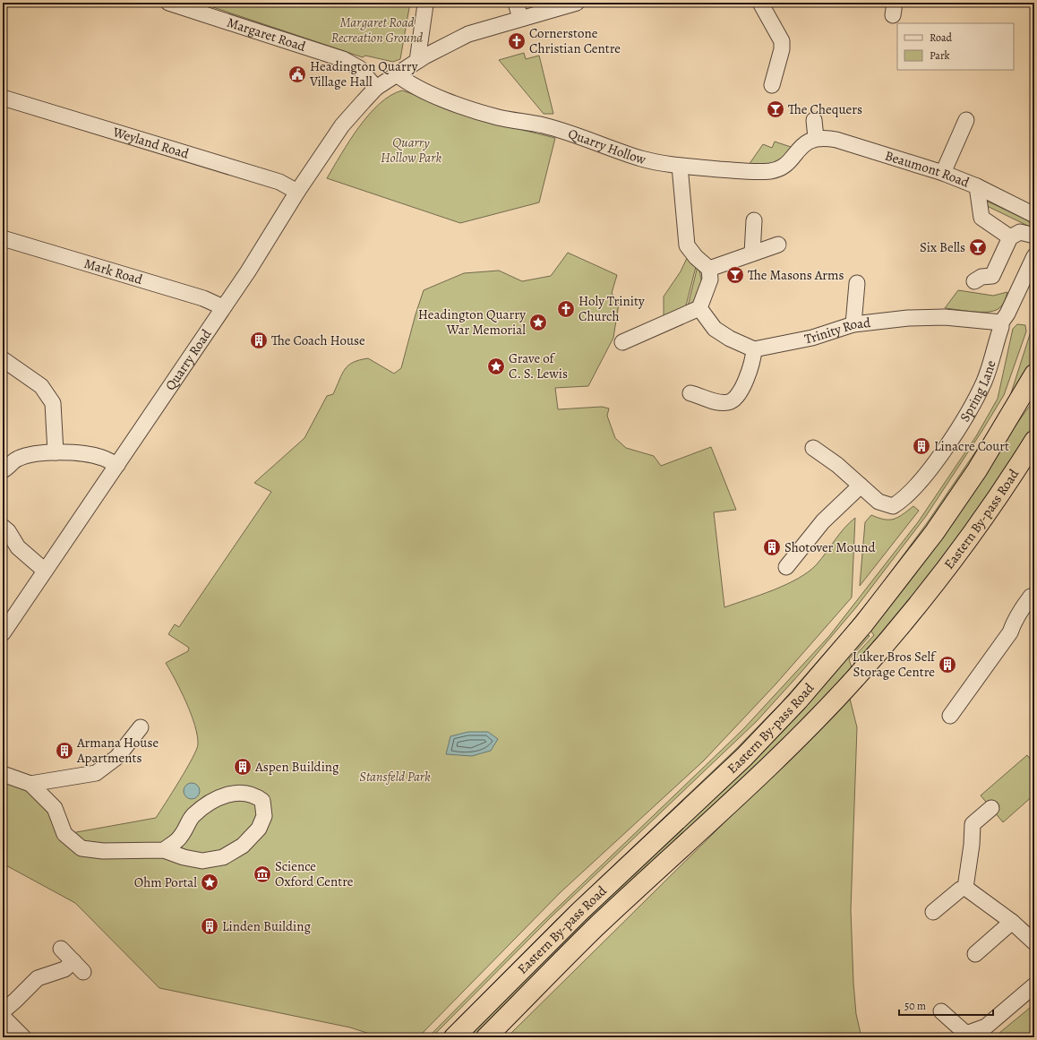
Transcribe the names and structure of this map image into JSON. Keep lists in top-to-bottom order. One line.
{"streets":{"highway":["Eastern By-pass Road"],"street":["Margaret Road","Weyland Road","Quarry Hollow","Beaumont Road","Mark Road","Trinity Road","Quarry Road","Spring Lane"]},"crossings":[["Margaret Road","Quarry Road"],["Weyland Road","Quarry Road"],["Quarry Hollow","Beaumont Road"],["Quarry Hollow","Quarry Road"],["Mark Road","Quarry Road"],["Trinity Road","Spring Lane"]],"parks":["Margaret Road Recreation Ground","Quarry Hollow Park","Stansfeld Park"],"places":{"church":["Cornerstone Christian Centre","Holy Trinity Church"],"public building":["Headington Quarry Village Hall"],"bar":["The Chequers","Six Bells","The Masons Arms"],"place":["Headington Quarry War Memorial","Grave of C. S. Lewis","Ohm Portal"],"building":["The Coach House","Linacre Court","Shotover Mound","Luker Bros Self Storage Centre","Armana House Apartments","Aspen Building","Linden Building"],"museum":["Science Oxford Centre"]},"legend":["Road","Park"],"scale_bar":"50 m"}
